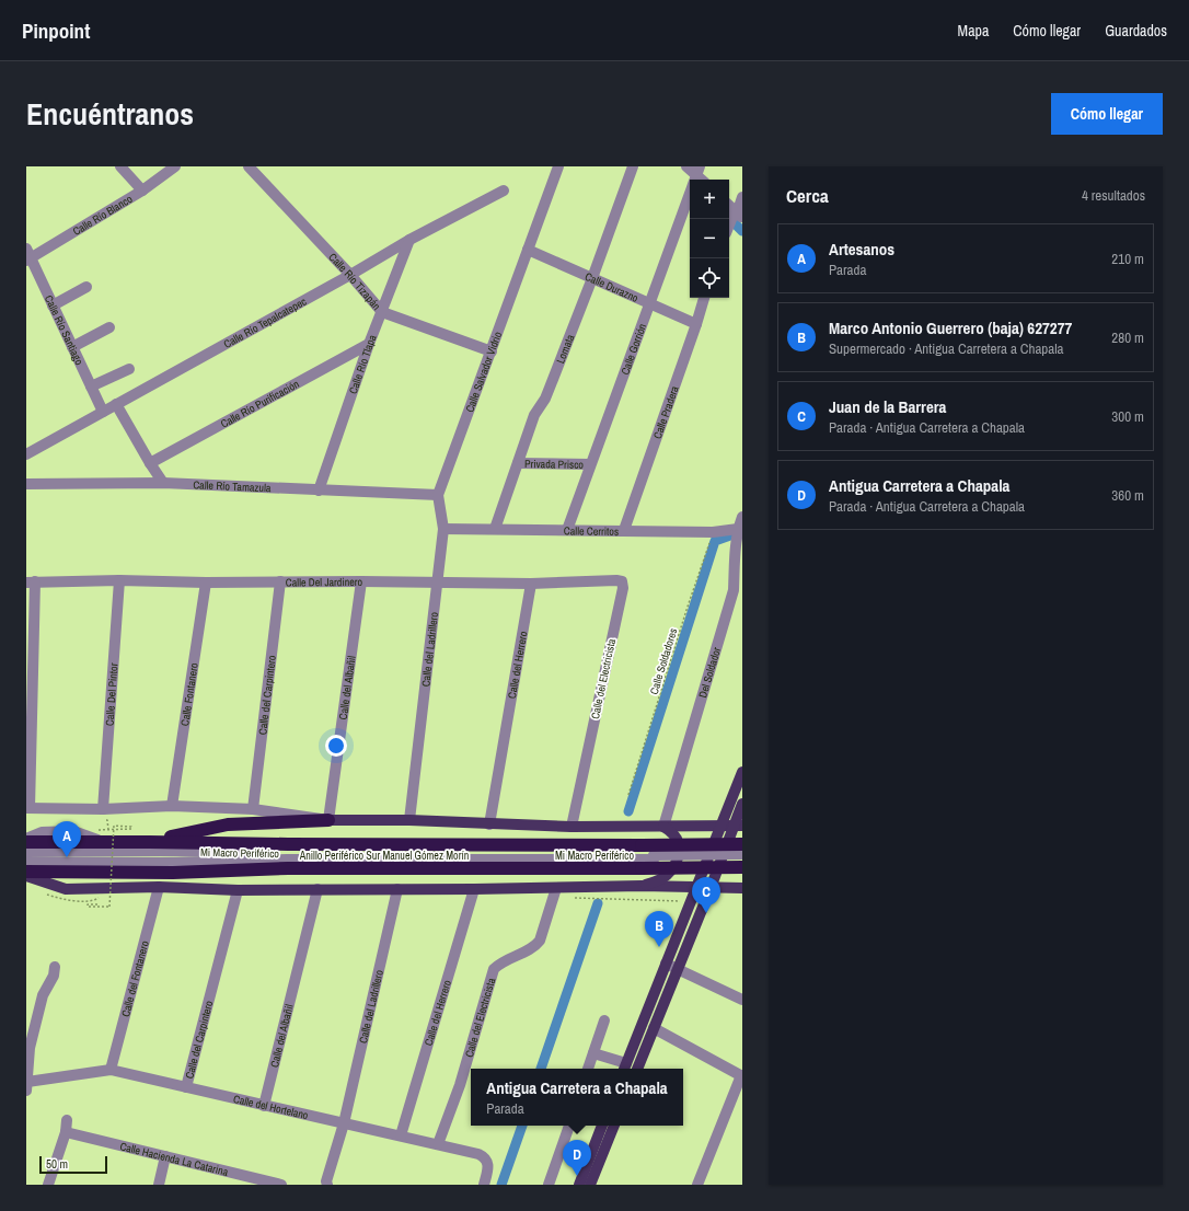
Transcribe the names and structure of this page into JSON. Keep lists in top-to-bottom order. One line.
{"streets":{"highway":["Anillo Periférico Sur Manuel Gómez Morín"],"street":["Calle Río Blanco","Calle Río Tizapán","Calle Durazno","Calle Río Tepalcatepec","Calle Río Santiago","Lomata","Calle Gorrión","Calle Río Tlapa","Calle Salvador Vidrio","Calle Río Purificación","Calle Pradera","Privada Prisco","Calle Río Tamazula","Calle Cerritos","Calle Del Jardinero","Calle del Ladrillero","Calle del Herrero","Del Soldador","Calle del Electricista","Calle del Albañil","Calle Fontanero","Calle Del Pintor","Calle del Carpintero","Mi Macro Periférico","Calle del Fontanero","Calle del Hortelano","Calle Hacienda La Catarina"],"path":["Calle Soldadores"]},"crossings":[["Calle Río Blanco","Calle Río Santiago"],["Calle Río Tizapán","Calle Río Tepalcatepec"],["Calle Río Tizapán","Calle Río Tlapa"],["Calle Río Tizapán","Calle Salvador Vidrio"],["Calle Durazno","Lomata"],["Calle Durazno","Calle Gorrión"],["Calle Durazno","Calle Salvador Vidrio"],["Calle Durazno","Calle Pradera"],["Calle Río Tepalcatepec","Calle Río Santiago"],["Calle Río Tepalcatepec","Calle Río Tlapa"],["Lomata","Privada Prisco"],["Lomata","Calle Cerritos"],["Calle Gorrión","Privada Prisco"],["Calle Gorrión","Calle Cerritos"],["Calle Río Tlapa","Calle Río Purificación"],["Calle Río Tlapa","Calle Río Tamazula"],["Calle Salvador Vidrio","Calle Río Tamazula"],["Calle Salvador Vidrio","Calle Cerritos"],["Calle Salvador Vidrio","Calle Del Jardinero"],["Calle Salvador Vidrio","Calle del Ladrillero"],["Calle Pradera","Calle Cerritos"],["Calle Cerritos","Calle Soldadores"],["Calle Cerritos","Del Soldador"],["Calle Del Jardinero","Calle del Ladrillero"],["Calle Del Jardinero","Calle del Herrero"],["Calle Del Jardinero","Calle del Electricista"],["Calle Del Jardinero","Calle del Albañil"],["Calle Del Jardinero","Calle Fontanero"],["Calle Del Jardinero","Calle Del Pintor"],["Calle Del Jardinero","Calle del Carpintero"],["Calle del Ladrillero","Calle del Hortelano"],["Calle del Herrero","Calle del Hortelano"],["Calle del Electricista","Calle del Hortelano"],["Calle del Albañil","Calle del Hortelano"],["Calle del Carpintero","Calle del Hortelano"],["Calle del Fontanero","Calle del Hortelano"]],"scale_bar":"50 m","page":{"header":"Pinpoint","nav":["Mapa","Cómo llegar","Guardados"],"title":"Encuéntranos","buttons":"Cómo llegar","heading":["Cerca","4 resultados"],"map_buttons":["+","−"],"list":[{"mark":"A","name":"Artesanos","note":"Parada","value":"210 m"},{"mark":"B","name":"Marco Antonio Guerrero (baja) 627277","note":"Supermercado · Antigua Carretera a Chapala","value":"280 m"},{"mark":"C","name":"Juan de la Barrera","note":"Parada · Antigua Carretera a Chapala","value":"300 m"},{"mark":"D","name":"Antigua Carretera a Chapala","note":"Parada · Antigua Carretera a Chapala","value":"360 m"}],"pins":["A","C","B","D"],"popup":["Antigua Carretera a Chapala","Parada"],"scale":"50 m"}}
